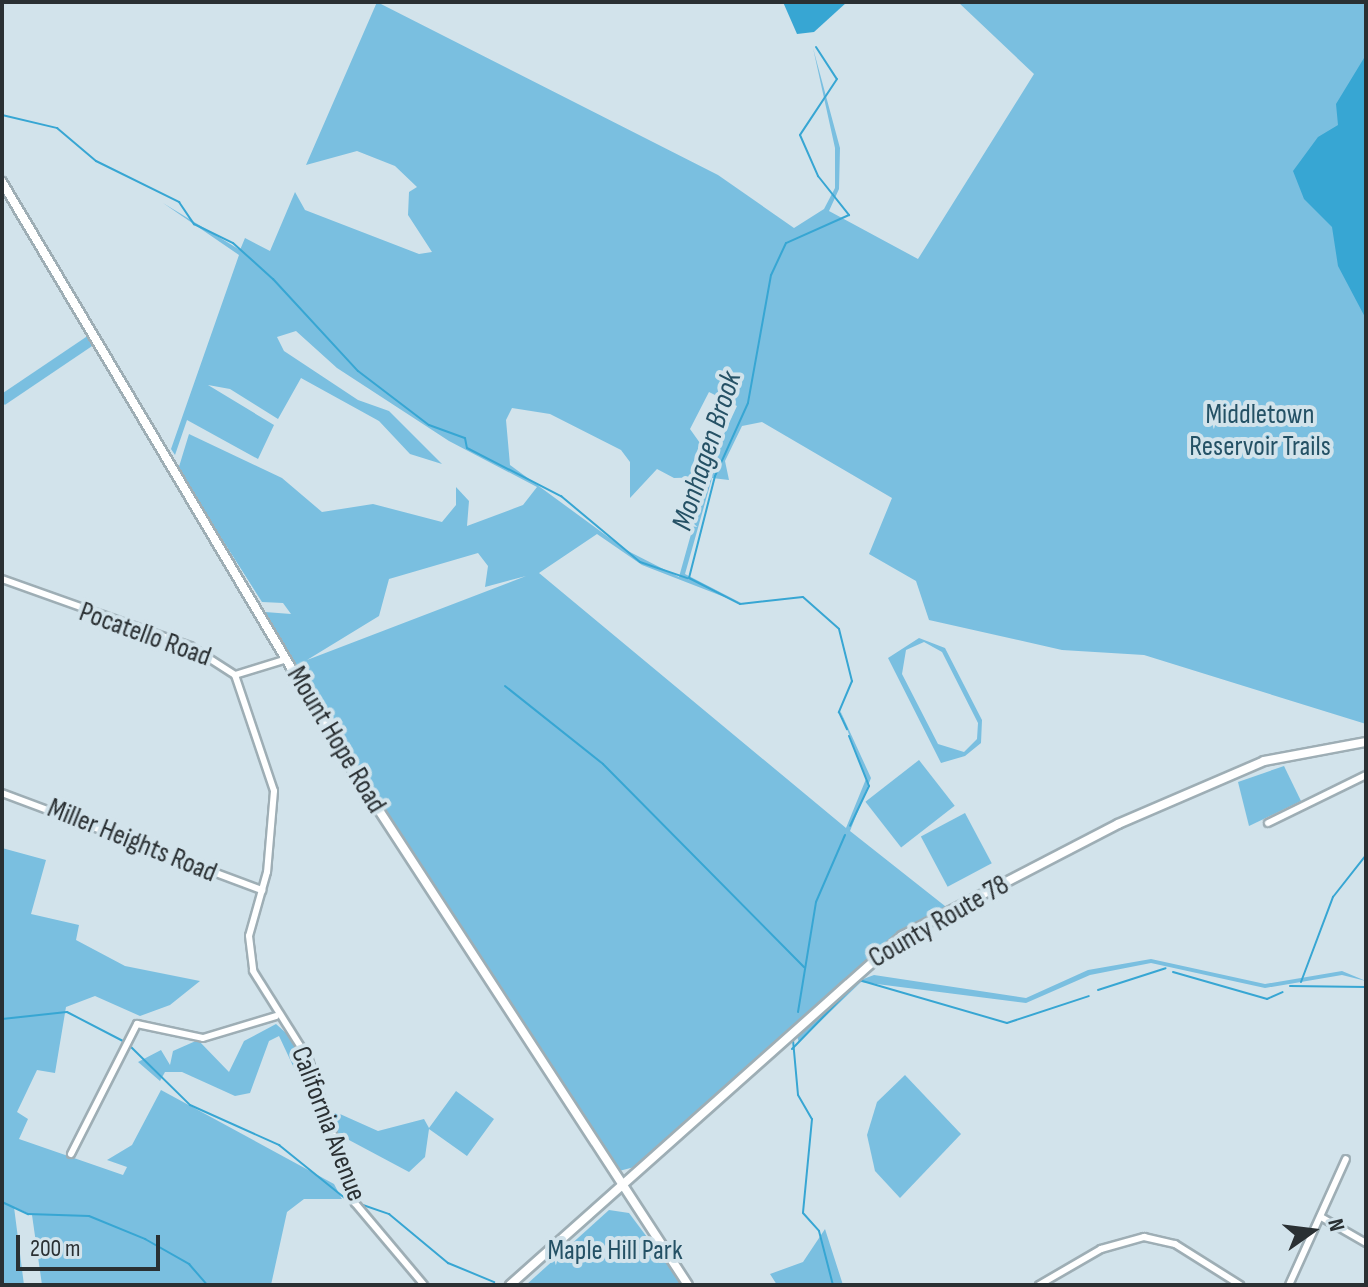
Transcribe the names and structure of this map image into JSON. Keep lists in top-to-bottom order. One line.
{"streets":{"street":["Pocatello Road","Mount Hope Road","Miller Heights Road","County Route 78","California Avenue"]},"crossings":[["Pocatello Road","Mount Hope Road"],["Pocatello Road","California Avenue"],["Mount Hope Road","County Route 78"],["Miller Heights Road","California Avenue"]],"water":["Monhagen Brook"],"parks":["Middletown Reservoir Trails","Maple Hill Park"],"scale_bar":"200 m","north":"right"}
